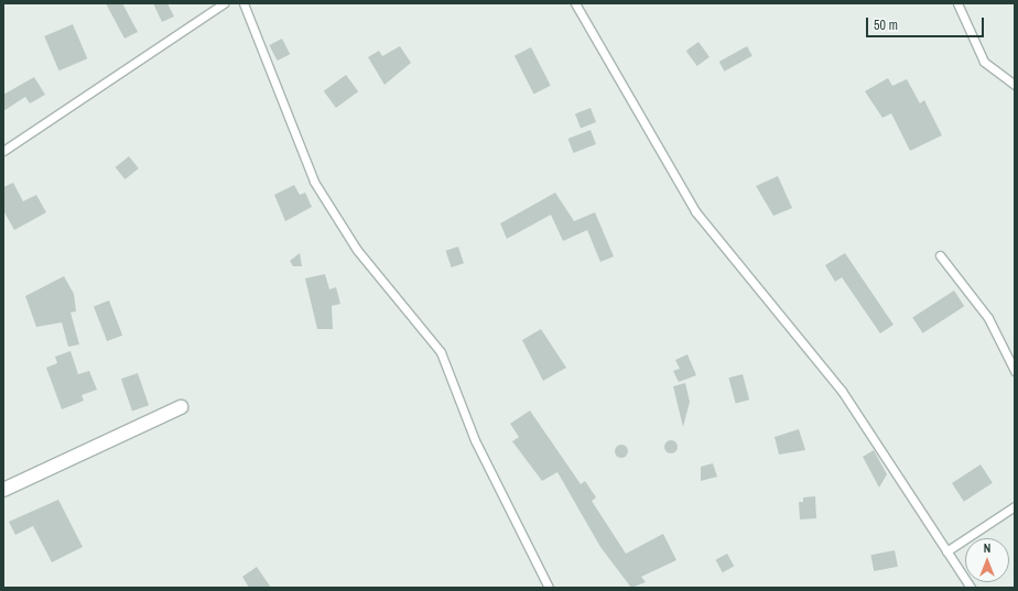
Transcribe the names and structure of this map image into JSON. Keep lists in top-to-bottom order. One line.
{"scale_bar":"50 m","north":"top"}
